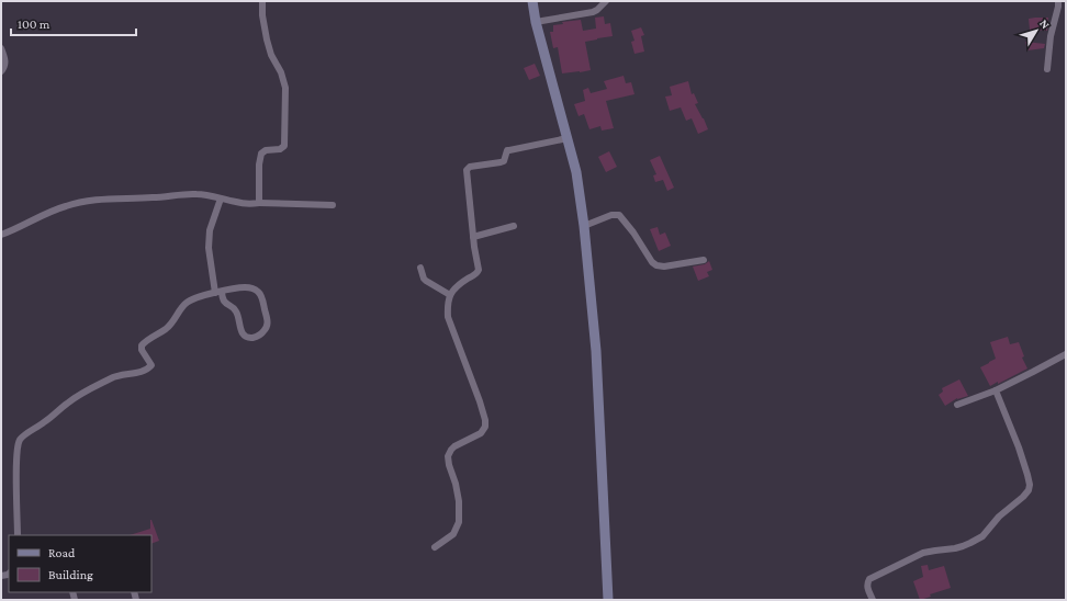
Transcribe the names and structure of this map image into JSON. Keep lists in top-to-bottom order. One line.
{"legend":["Road","Building"],"scale_bar":"100 m","north":"top right"}
